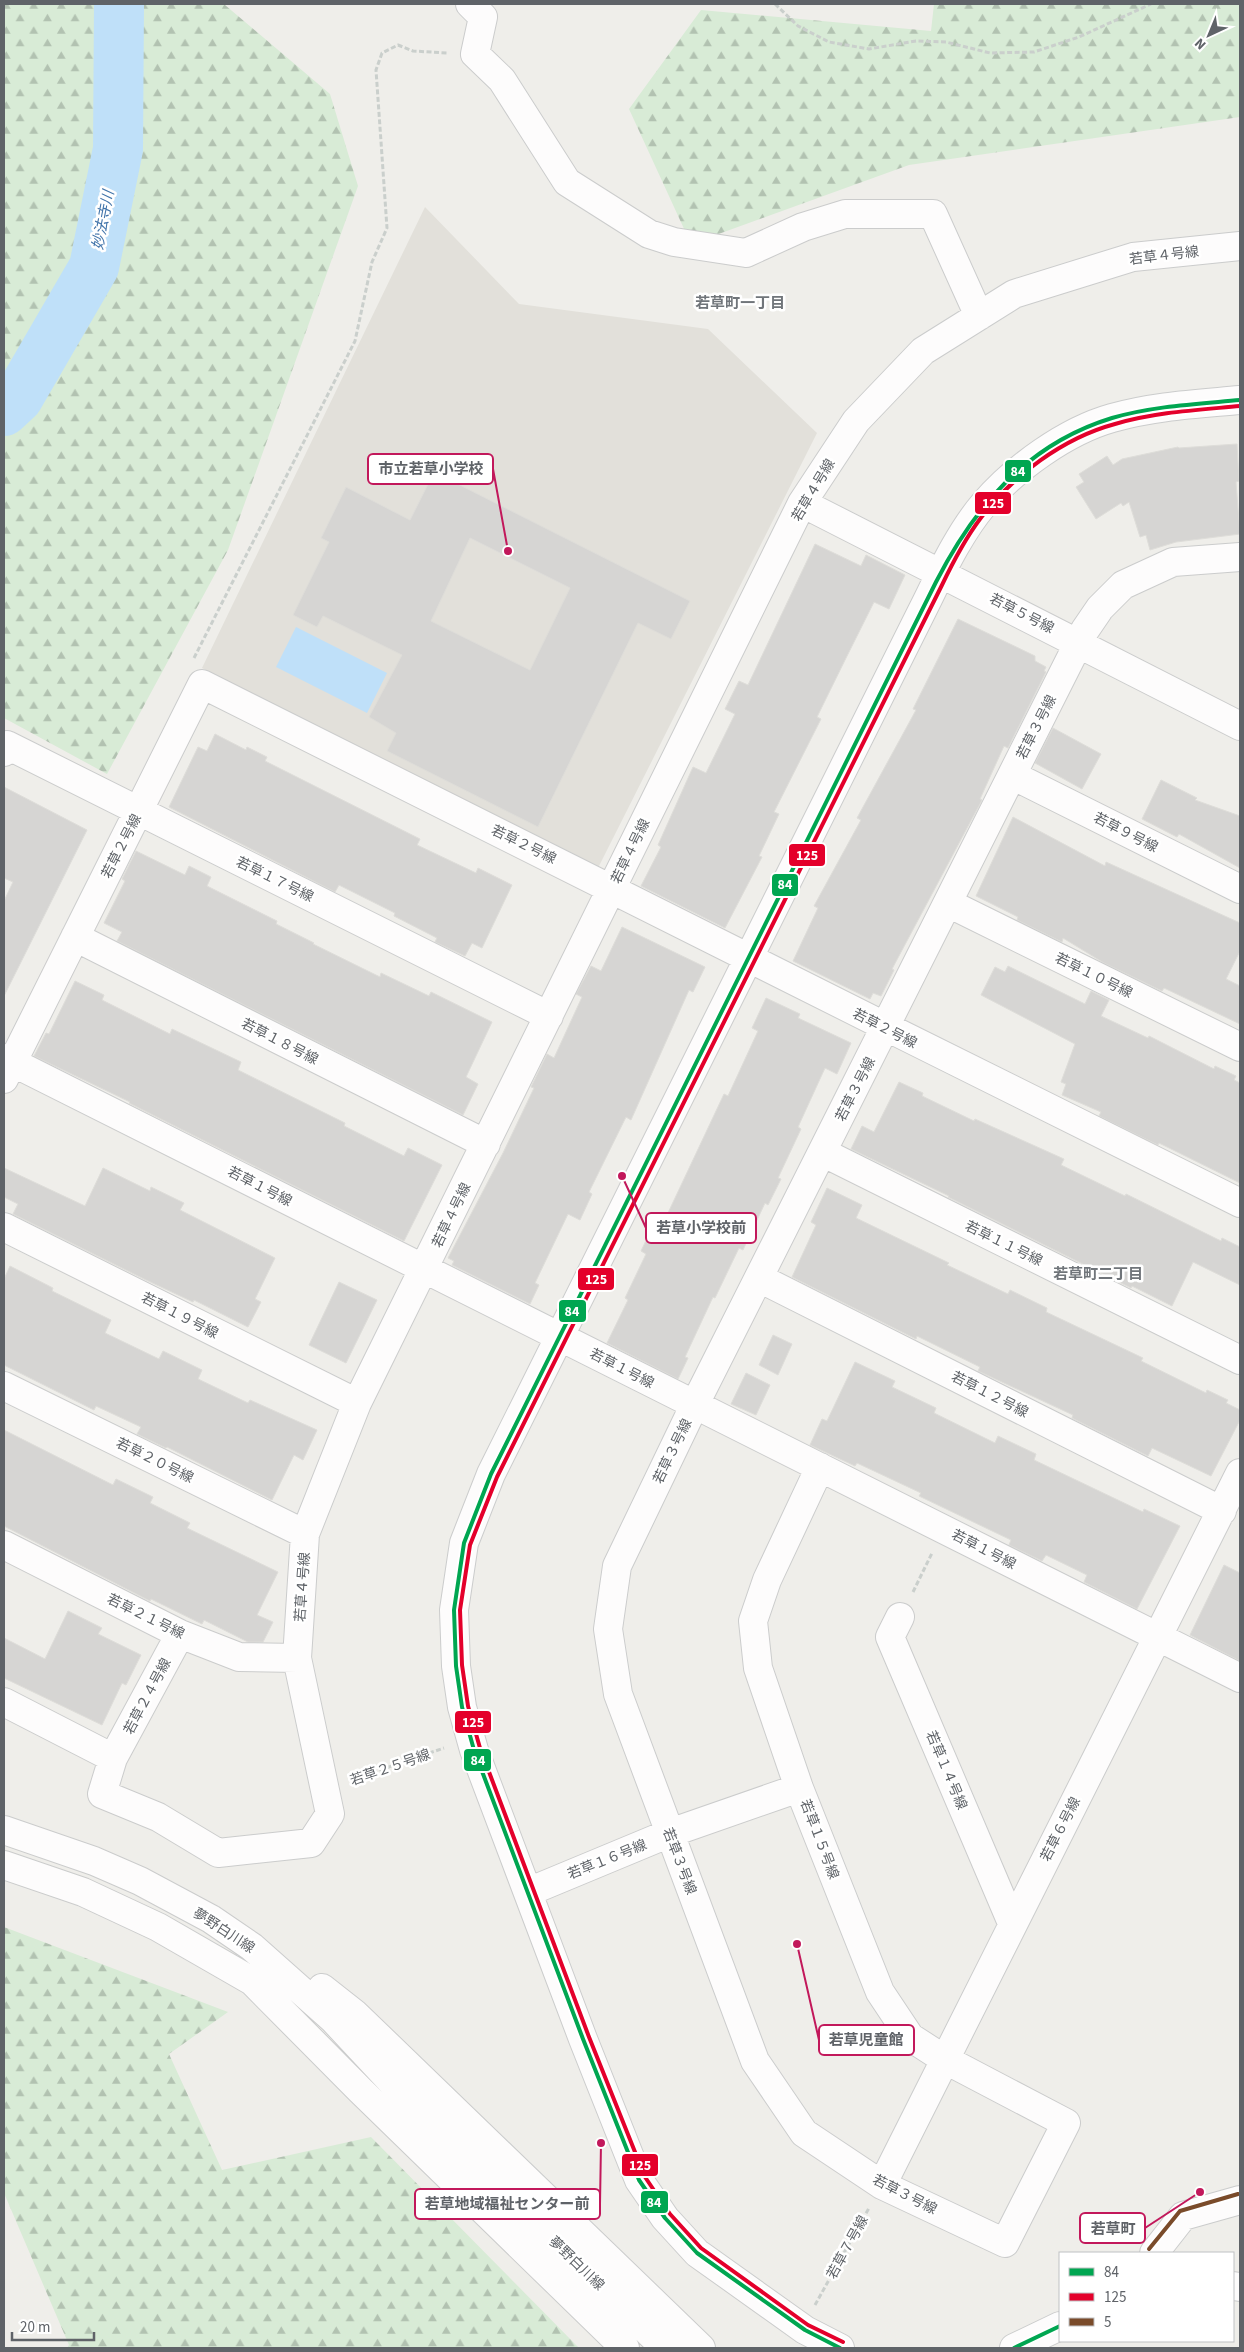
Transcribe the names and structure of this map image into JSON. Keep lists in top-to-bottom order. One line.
{"streets":{"street":["若草４号線","若草５号線","若草３号線","若草９号線","若草２号線","若草１７号線","若草１０号線","若草１８号線","若草１号線","若草１１号線","若草１９号線","若草１２号線","若草２０号線","若草２１号線","若草２４号線","若草１４号線","若草６号線","若草１５号線","若草１６号線","夢野白川線"],"path":["若草２５号線","若草７号線"]},"crossings":[["若草４号線","若草５号線"],["若草４号線","若草２号線"],["若草４号線","若草１７号線"],["若草４号線","若草１８号線"],["若草４号線","若草１号線"],["若草４号線","若草１９号線"],["若草４号線","若草２０号線"],["若草４号線","若草２１号線"],["若草４号線","若草２４号線"],["若草４号線","若草２５号線"],["若草５号線","若草３号線"],["若草３号線","若草９号線"],["若草３号線","若草２号線"],["若草３号線","若草１０号線"],["若草３号線","若草１号線"],["若草３号線","若草１１号線"],["若草３号線","若草１２号線"],["若草３号線","若草６号線"],["若草３号線","若草１５号線"],["若草３号線","若草１６号線"],["若草３号線","若草７号線"],["若草２号線","若草１７号線"],["若草２号線","若草１８号線"],["若草２号線","若草１号線"],["若草１号線","若草６号線"],["若草１号線","若草１５号線"],["若草１２号線","若草６号線"],["若草２１号線","若草２４号線"],["若草１４号線","若草６号線"],["若草６号線","若草１５号線"],["若草６号線","若草７号線"],["若草１５号線","若草１６号線"]],"districts":["若草町一丁目","若草町二丁目"],"water":["妙法寺川"],"places":["市立若草小学校","若草小学校前","若草児童館","若草地域福祉センター前","若草町"],"lines":["transit line 84","transit line 125","transit line 5"],"legend":["84","125","5"],"scale_bar":"20 m","north":"bottom left"}
